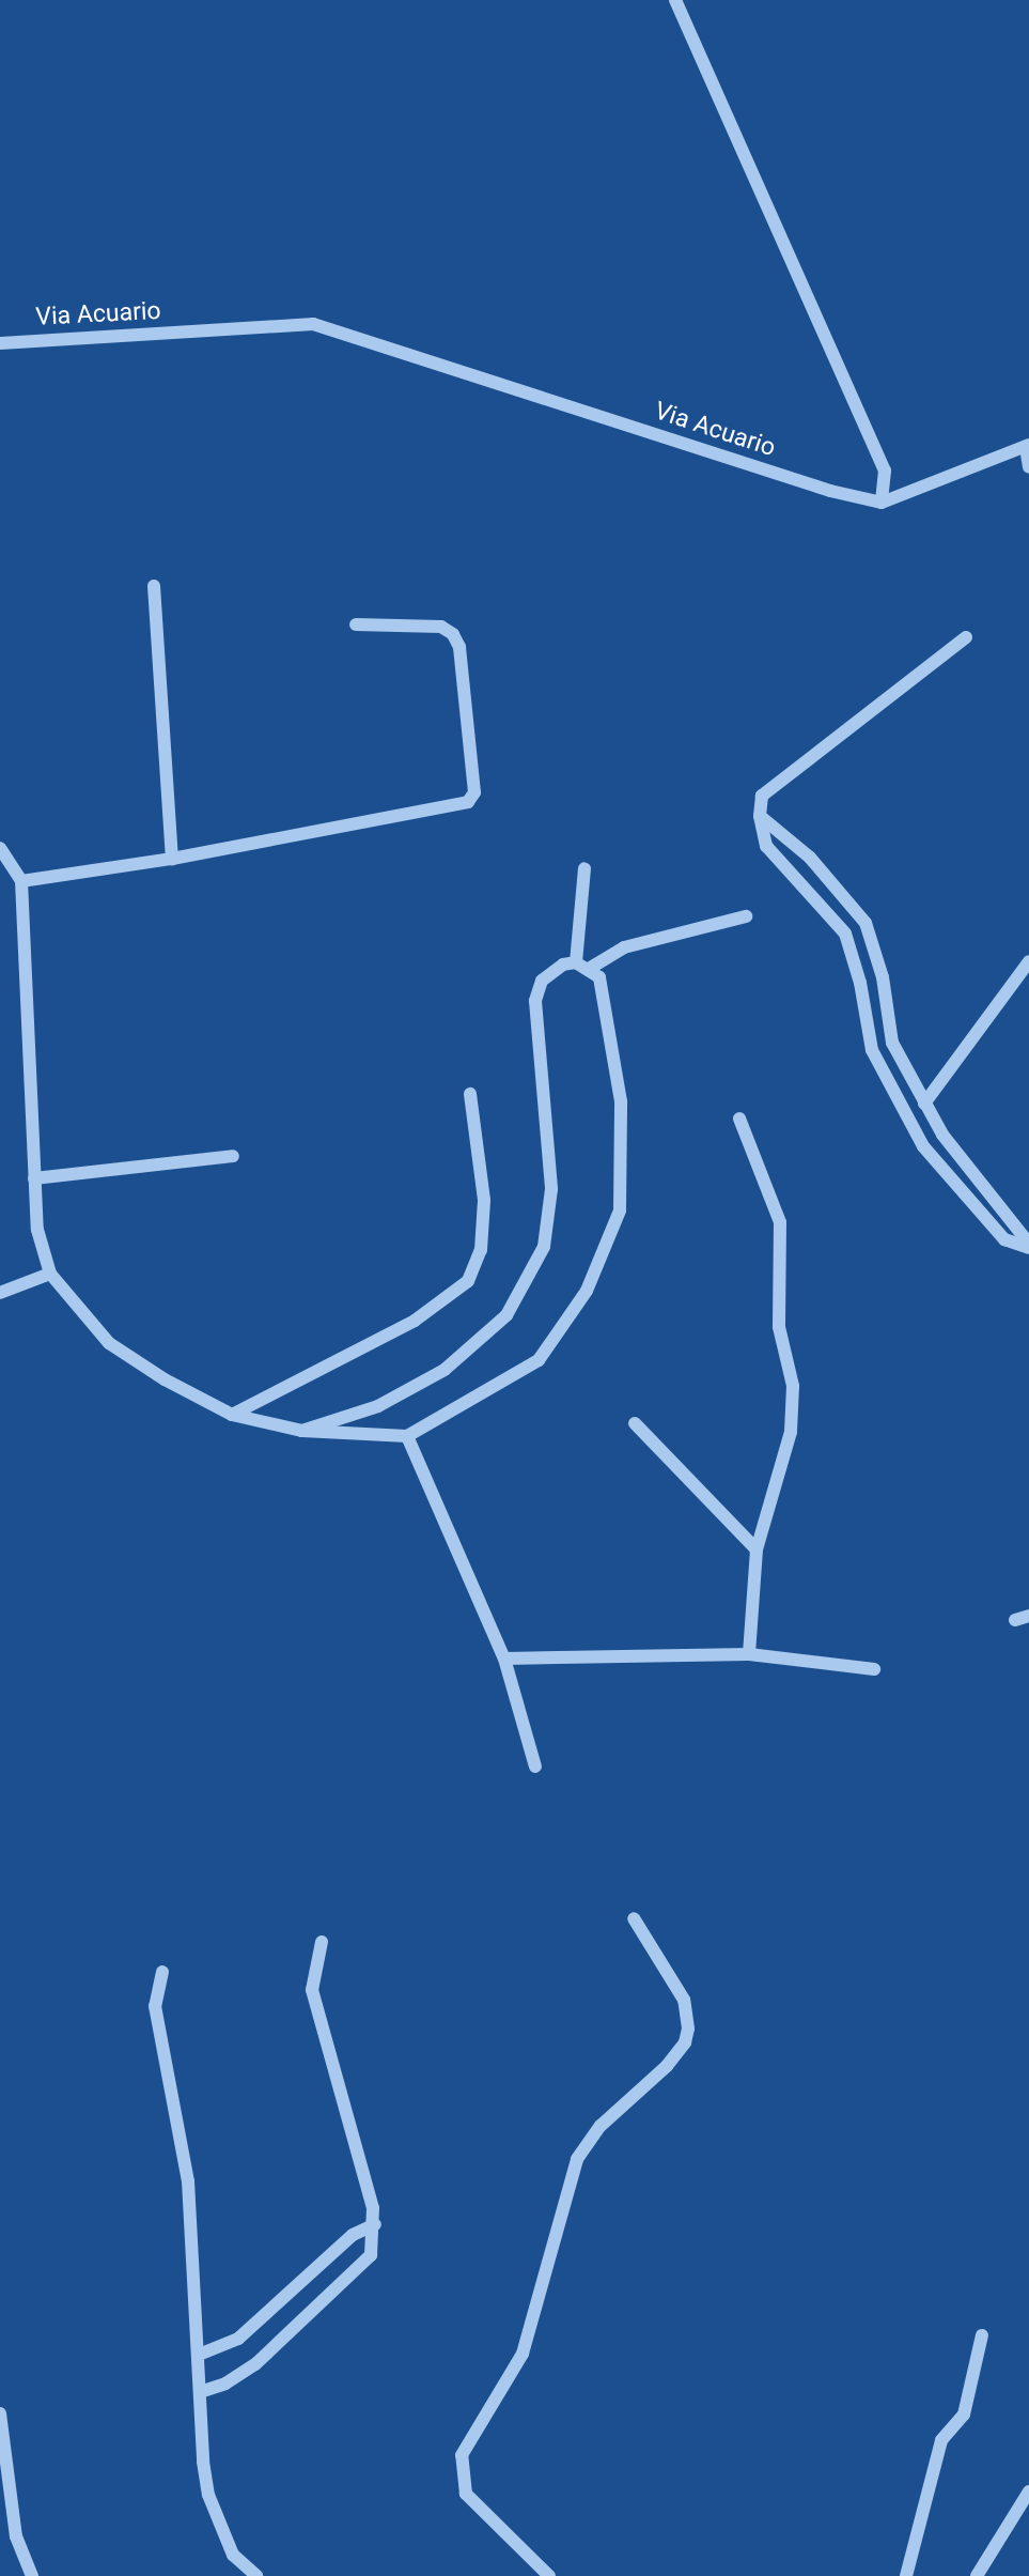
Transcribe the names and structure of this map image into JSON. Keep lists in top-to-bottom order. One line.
{"streets":{"street":["Via Acuario"]}}
